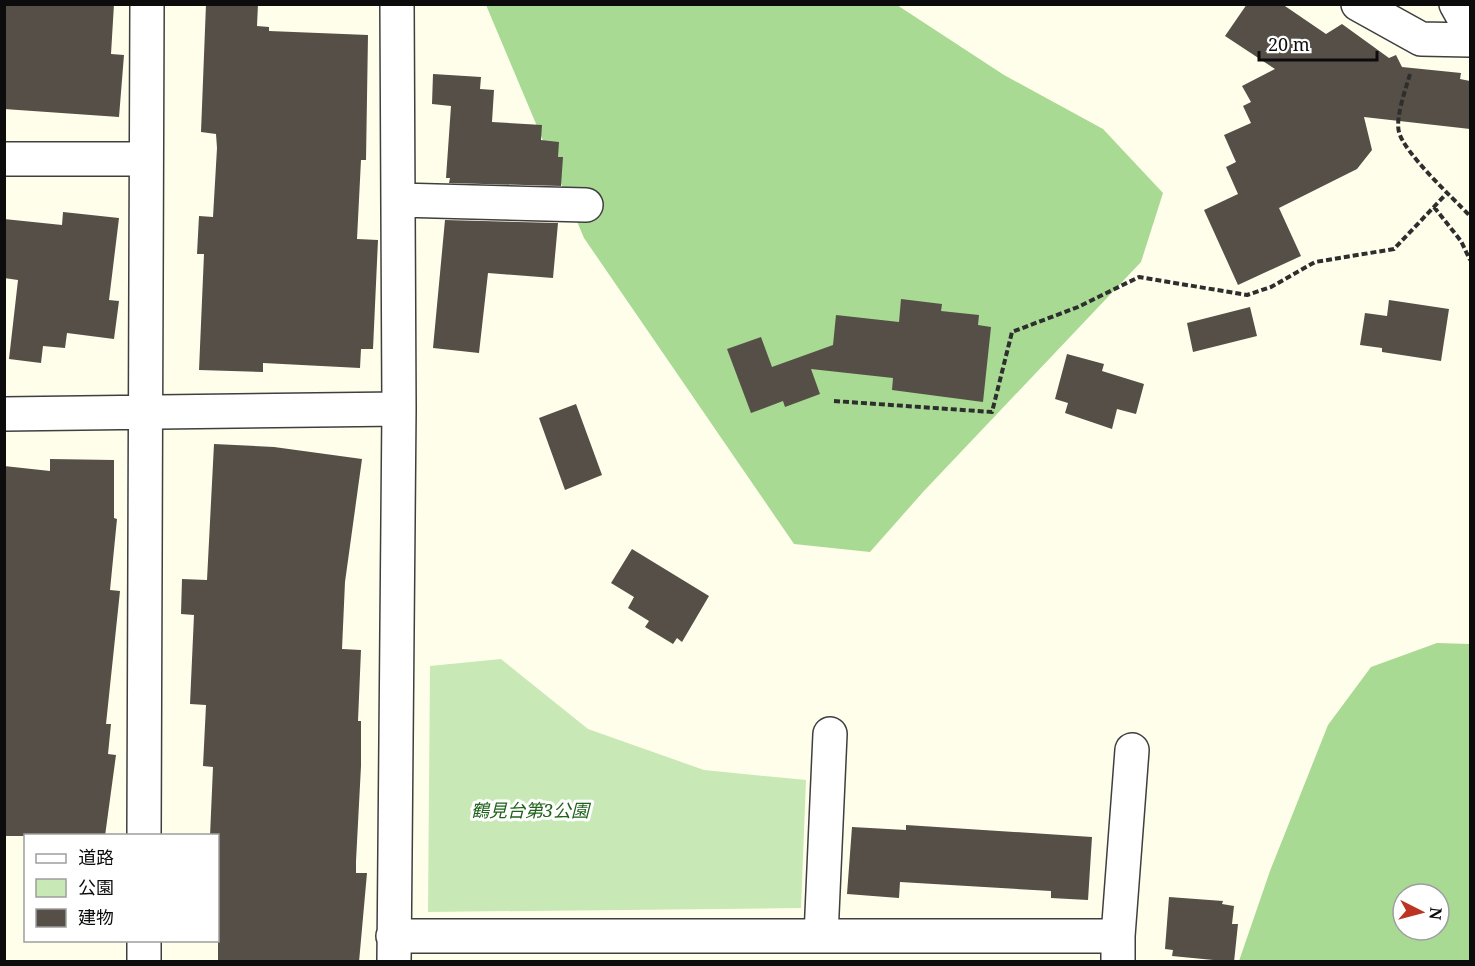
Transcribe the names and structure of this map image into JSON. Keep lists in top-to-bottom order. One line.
{"parks":["鶴見台第3公園"],"legend":["道路","公園","建物"],"scale_bar":"20 m","north":"right"}
